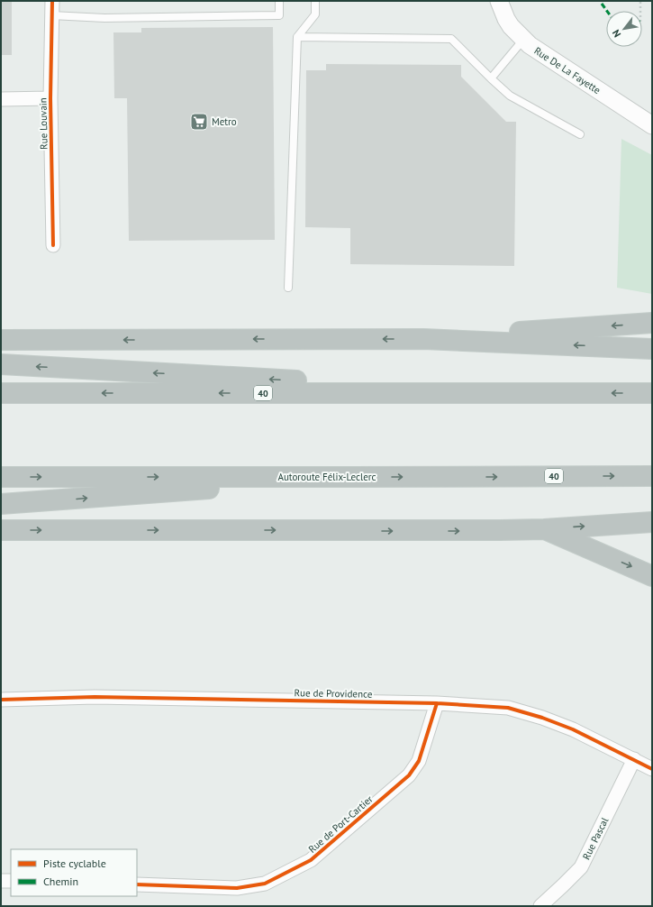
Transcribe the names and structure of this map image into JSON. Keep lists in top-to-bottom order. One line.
{"streets":{"highway":["40","Autoroute Félix-Leclerc"],"street":["Rue De La Fayette","Rue Louvain","Rue de Providence","Rue de Port-Cartier","Rue Pascal"]},"crossings":[["Rue de Providence","Rue de Port-Cartier"],["Rue de Providence","Rue Pascal"]],"places":{"supermarket":["Metro"]},"legend":["Piste cyclable","Chemin"],"north":"bottom left"}
